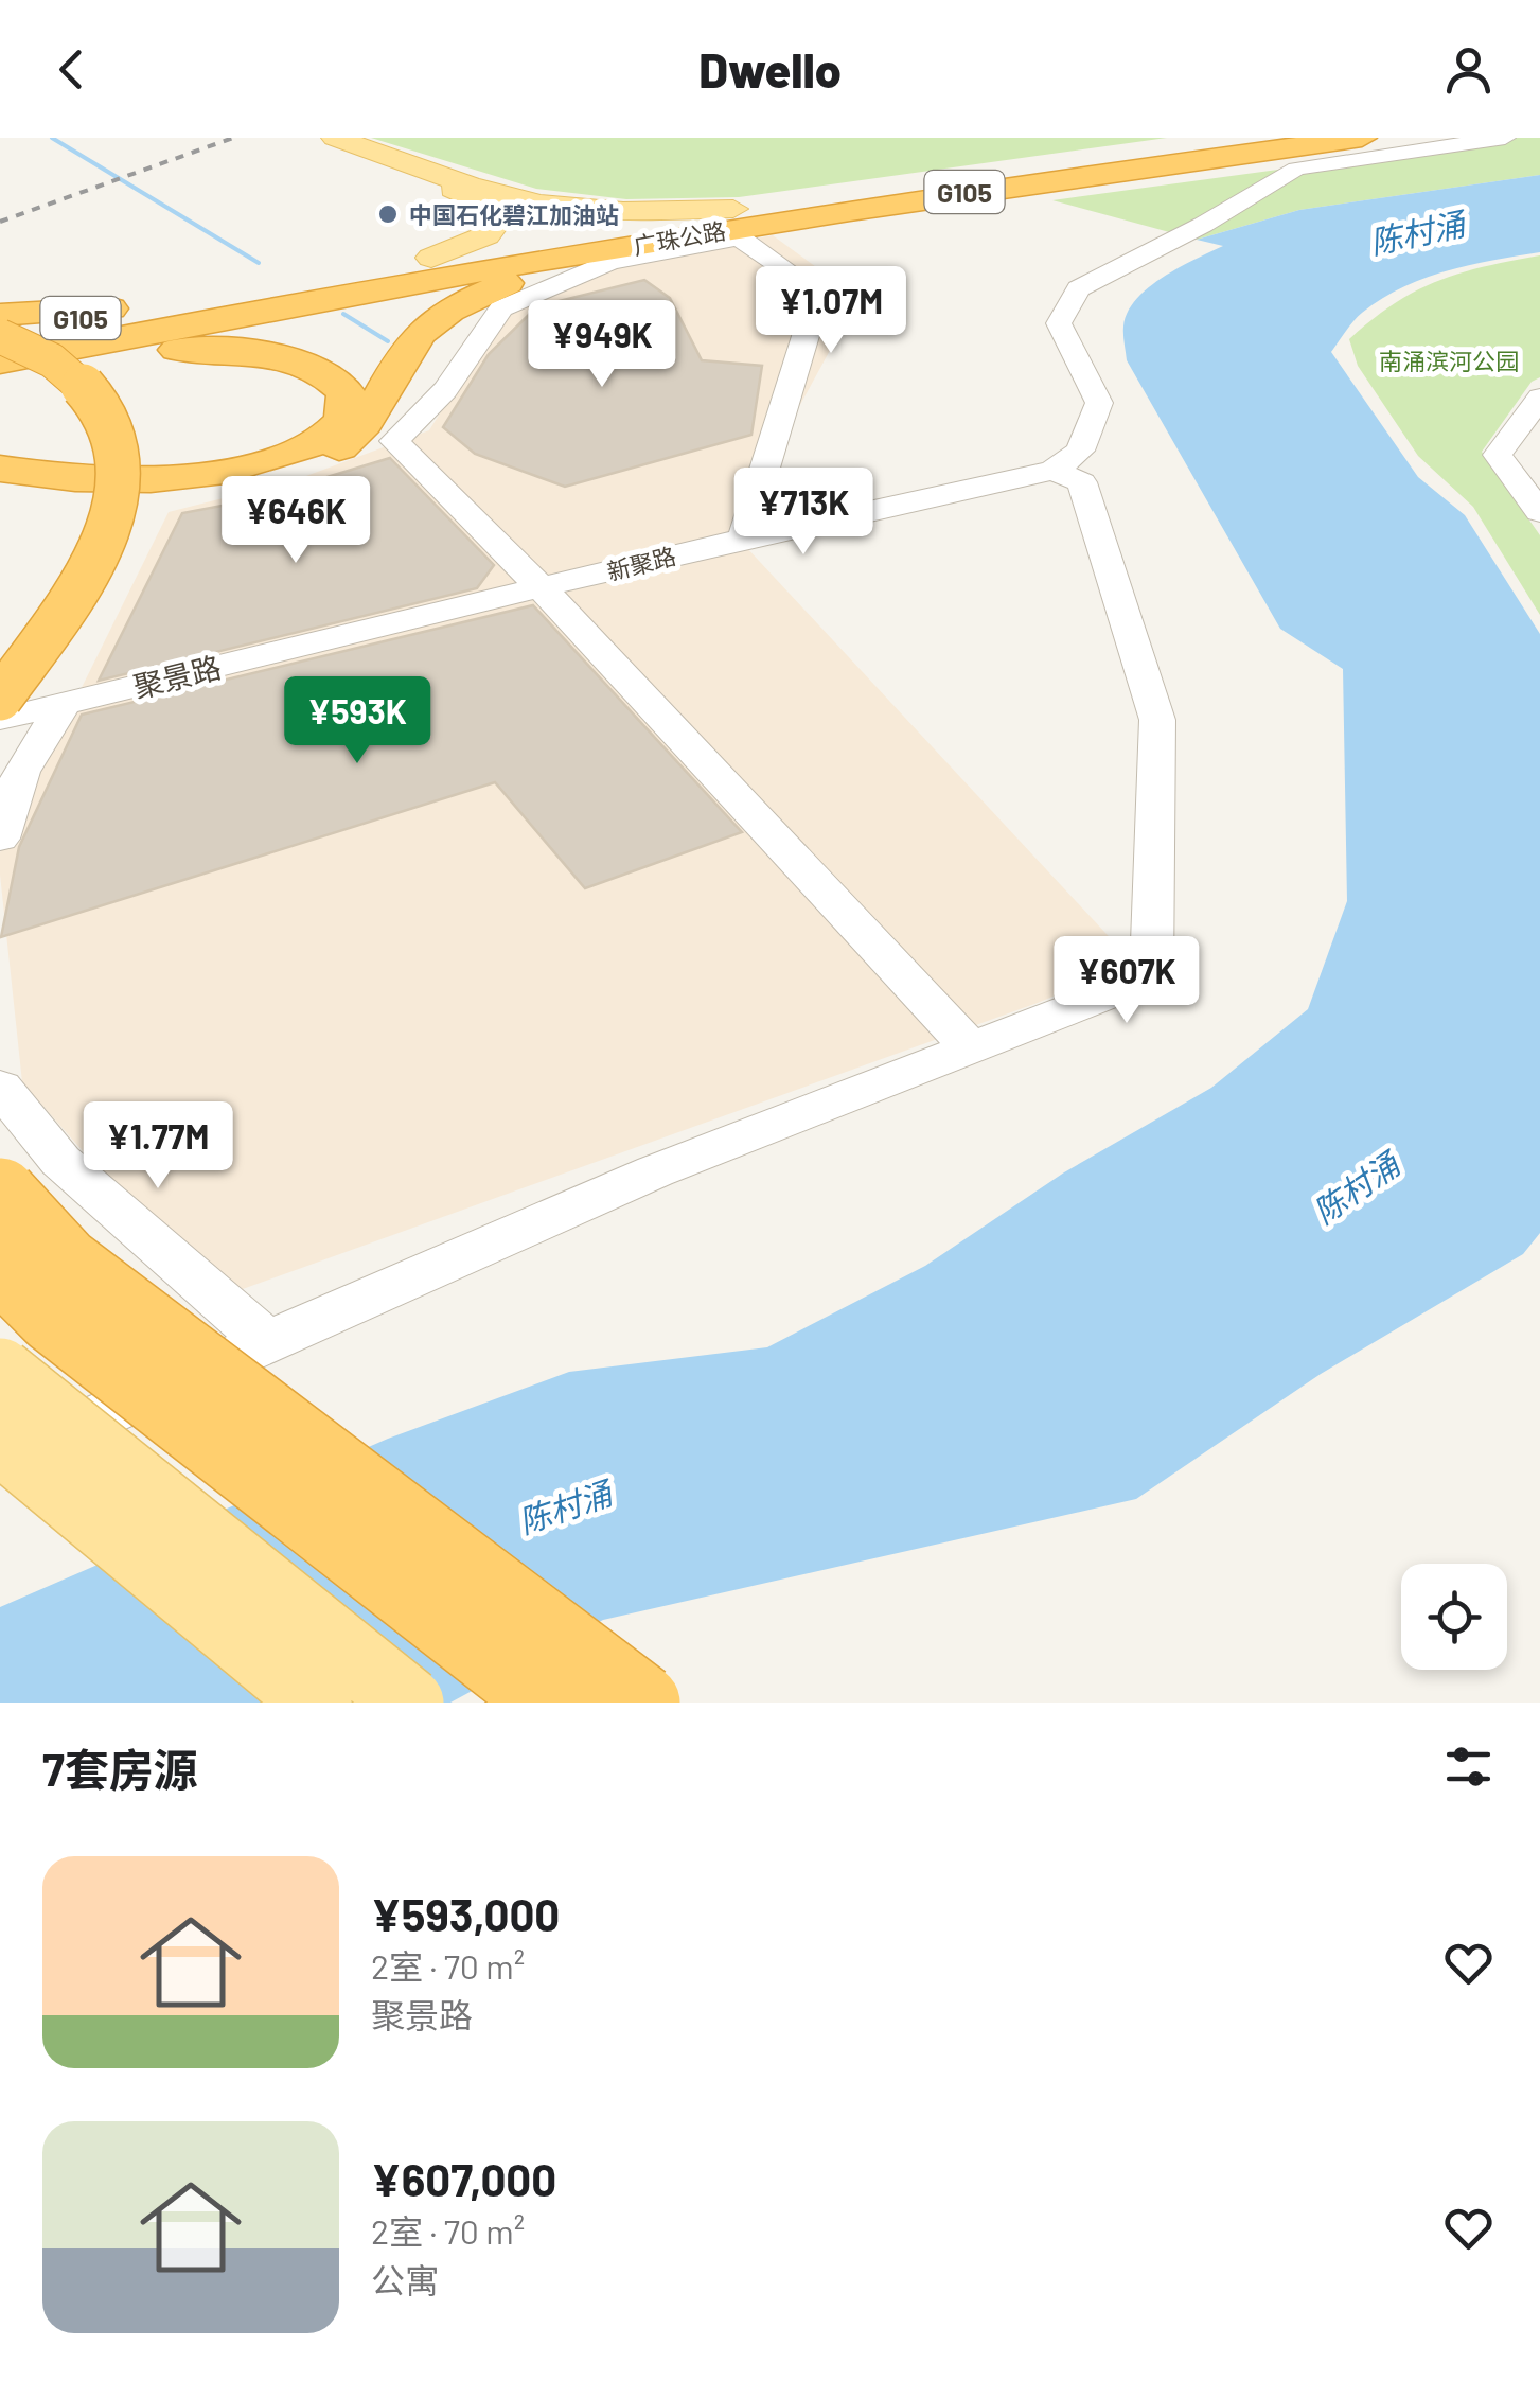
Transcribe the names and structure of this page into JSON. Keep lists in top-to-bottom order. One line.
{"streets":{"highway":["G105","广珠公路"],"street":["新聚路","聚景路"]},"crossings":[["新聚路","聚景路"]],"water":["陈村涌"],"parks":["南涌滨河公园"],"places":["中国石化碧江加油站"],"page":{"header":"Dwello","price":["¥1.07M","¥949K","¥713K","¥646K","¥593K","¥607K","¥1.77M"],"heading":"7套房源","list":[{"name":"¥593,000","note":"2室 · 70 m² · 聚景路"},{"name":"¥607,000","note":"2室 · 70 m² · 公寓"}]}}
